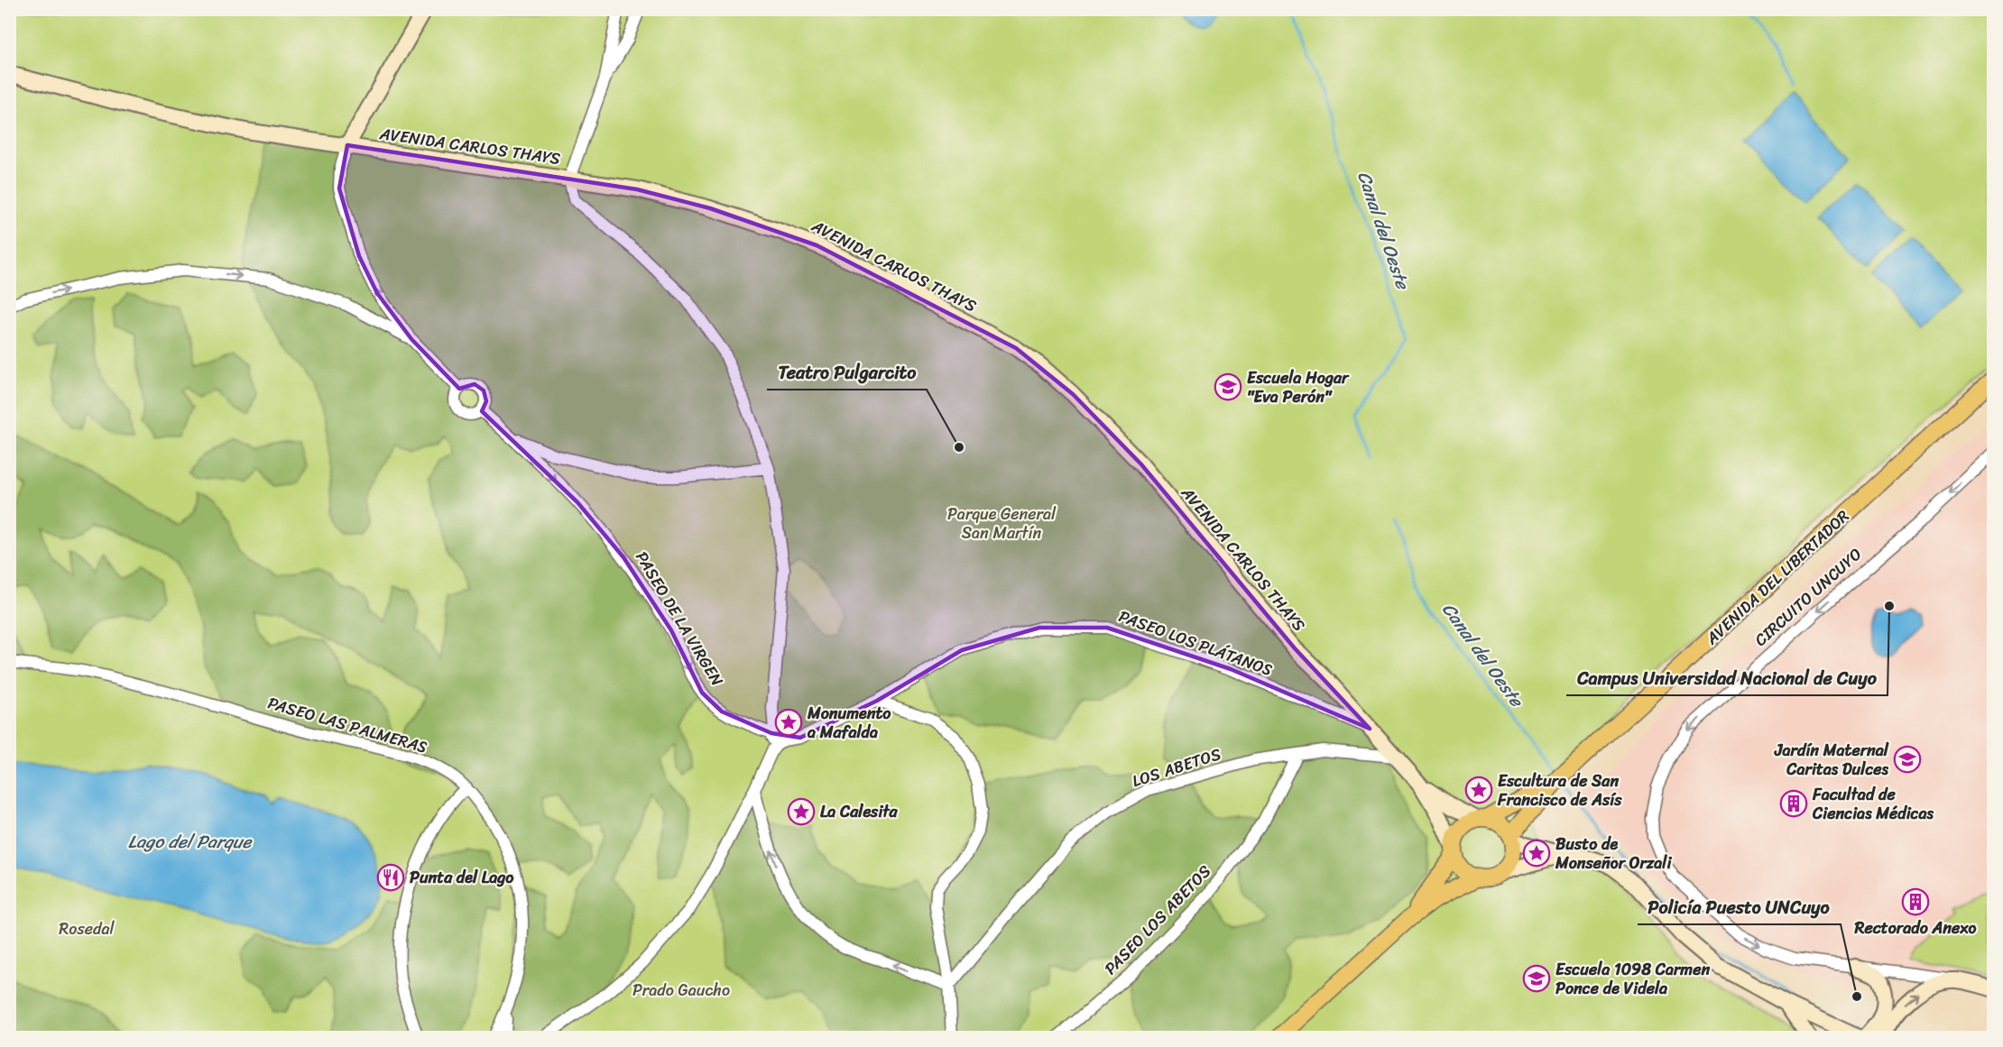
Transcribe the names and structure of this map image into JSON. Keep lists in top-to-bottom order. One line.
{"streets":{"main road":["AVENIDA DEL LIBERTADOR"],"street":["AVENIDA CARLOS THAYS","CIRCUITO UNCUYO","PASEO DE LA VIRGEN","PASEO LOS PLÁTANOS","PASEO LAS PALMERAS","LOS ABETOS","PASEO LOS ABETOS"]},"crossings":[["AVENIDA CARLOS THAYS","AVENIDA DEL LIBERTADOR"],["AVENIDA CARLOS THAYS","PASEO LOS PLÁTANOS"],["AVENIDA CARLOS THAYS","LOS ABETOS"],["PASEO DE LA VIRGEN","PASEO LOS PLÁTANOS"],["LOS ABETOS","PASEO LOS ABETOS"]],"one_way":["PASEO DE LA VIRGEN"],"water":["Canal del Oeste","Lago del Parque"],"parks":["Parque General San Martín","Rosedal","Prado Gaucho"],"places":{"school or university":["Escuela Hogar \"Eva Perón\"","Jardín Maternal Caritas Dulces","Escuela 1098 Carmen Ponce de Videla"],"other":["Teatro Pulgarcito","Campus Universidad Nacional de Cuyo","Policía Puesto UNCuyo"],"place":["Monumento a Mafalda","Escultura de San Francisco de Asís","La Calesita","Busto de Monseñor Orzali"],"building":["Facultad de Ciencias Médicas","Rectorado Anexo"],"restaurant":["Punta del Lago"]}}
